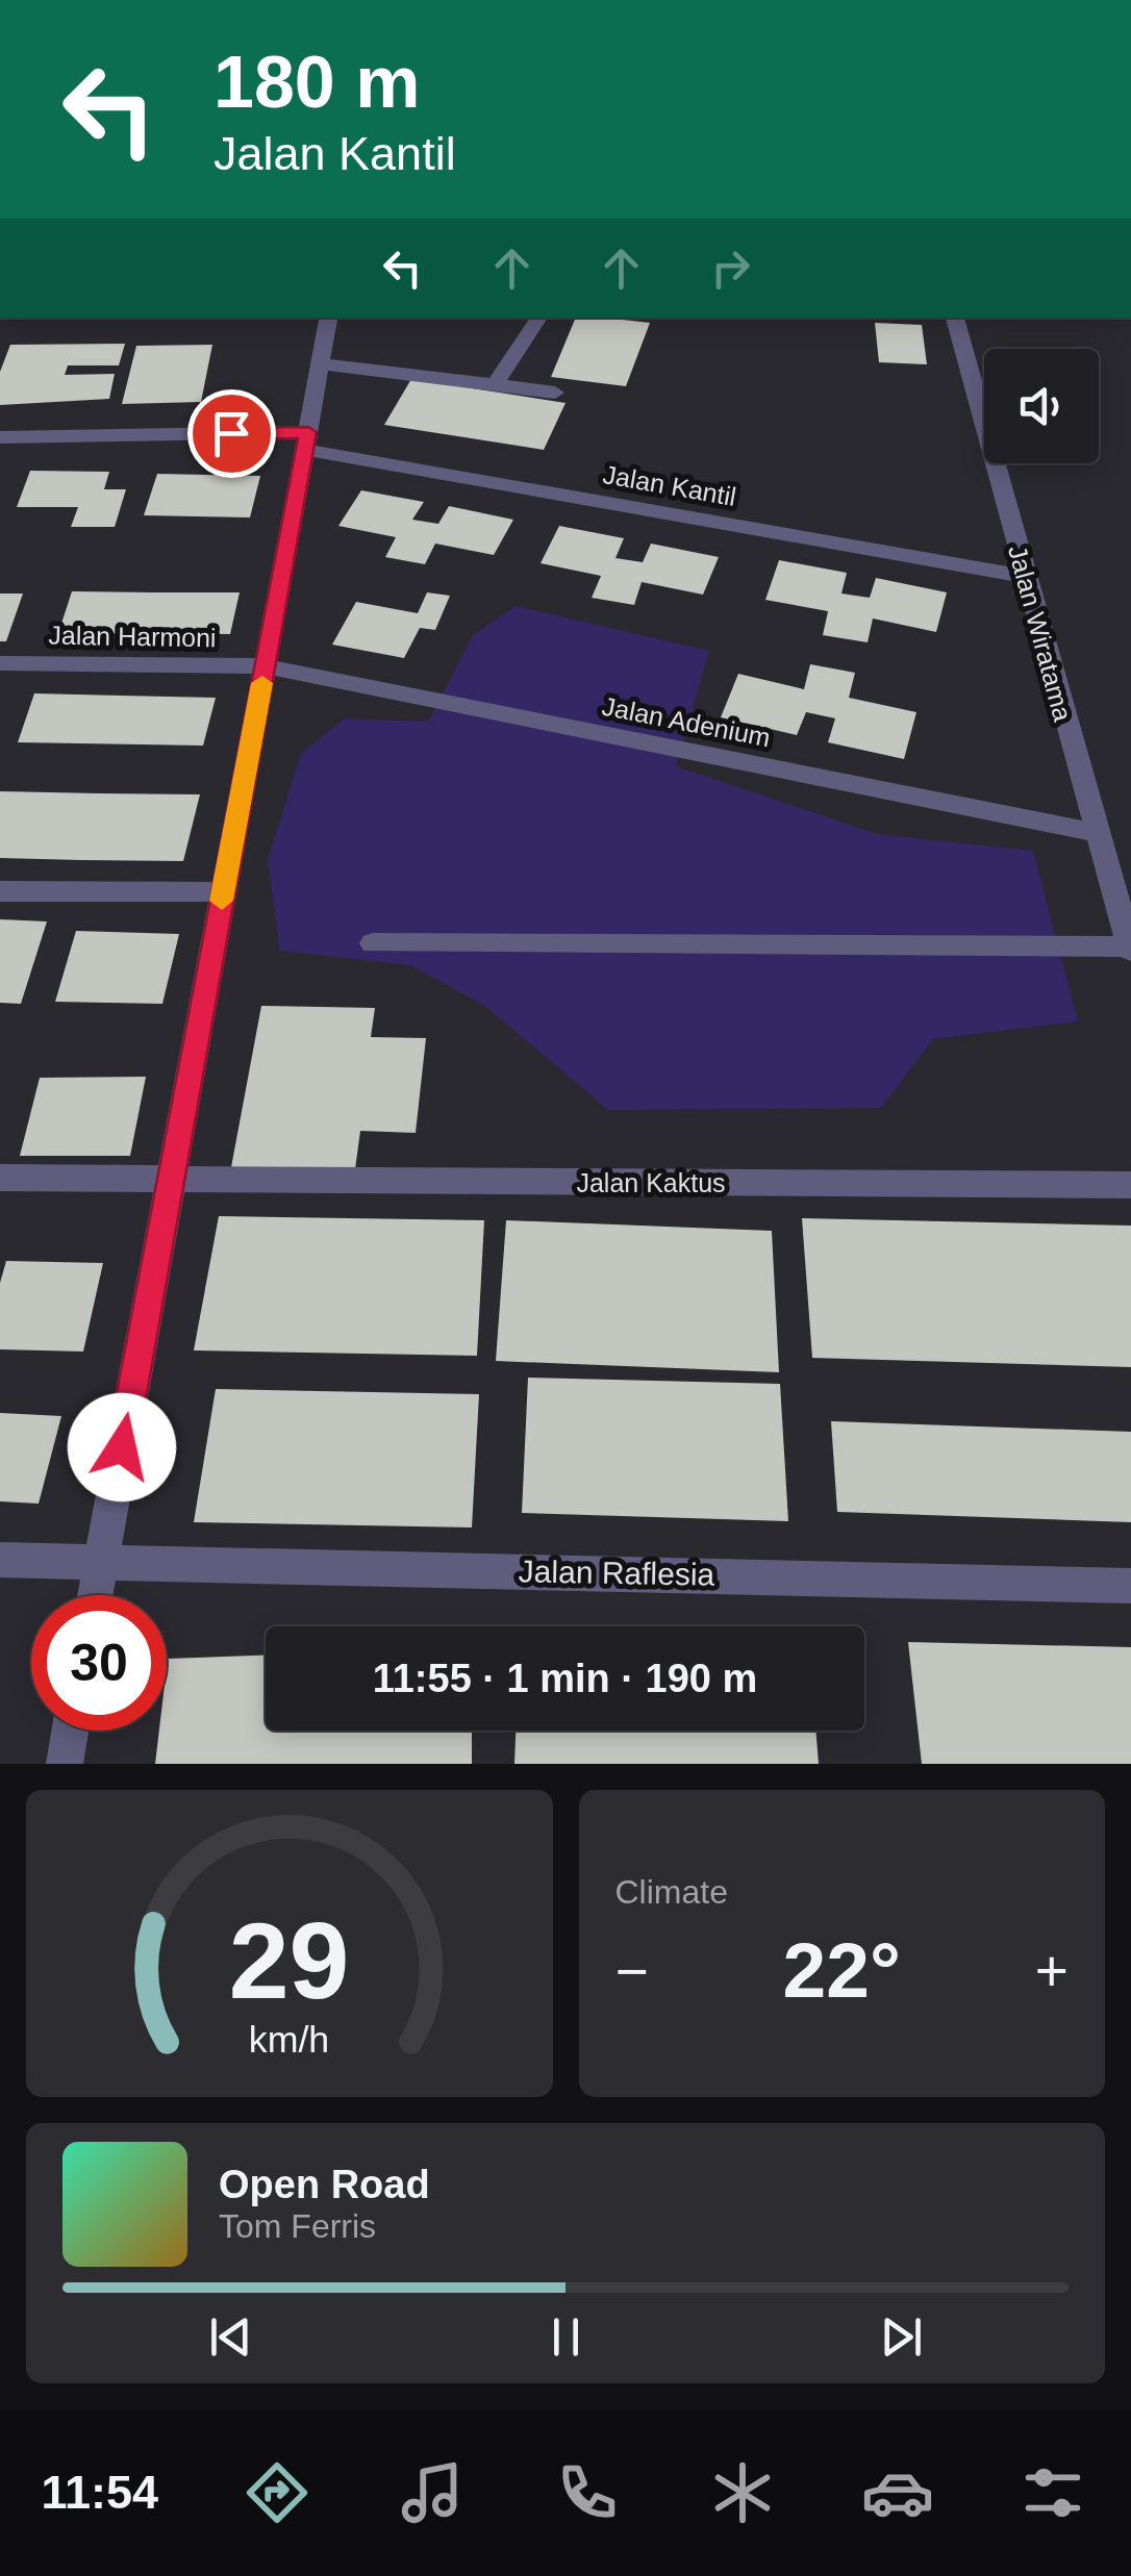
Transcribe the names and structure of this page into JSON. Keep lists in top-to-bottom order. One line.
{"streets":{"street":["Jalan Kantil","Jalan Wiratama","Jalan Harmoni","Jalan Adenium","Jalan Kaktus","Jalan Raflesia"]},"crossings":[["Jalan Kantil","Jalan Wiratama"],["Jalan Wiratama","Jalan Adenium"],["Jalan Harmoni","Jalan Adenium"]],"page":{"turn":["180 m","Jalan Kantil"],"limit":"30","trip":"11:55 · 1 min · 190 m","tile":"Climate","heat":["−","22°","+"],"song":["Open Road","Tom Ferris"],"tabs":"11:54","gauge":["29","km/h"]}}
